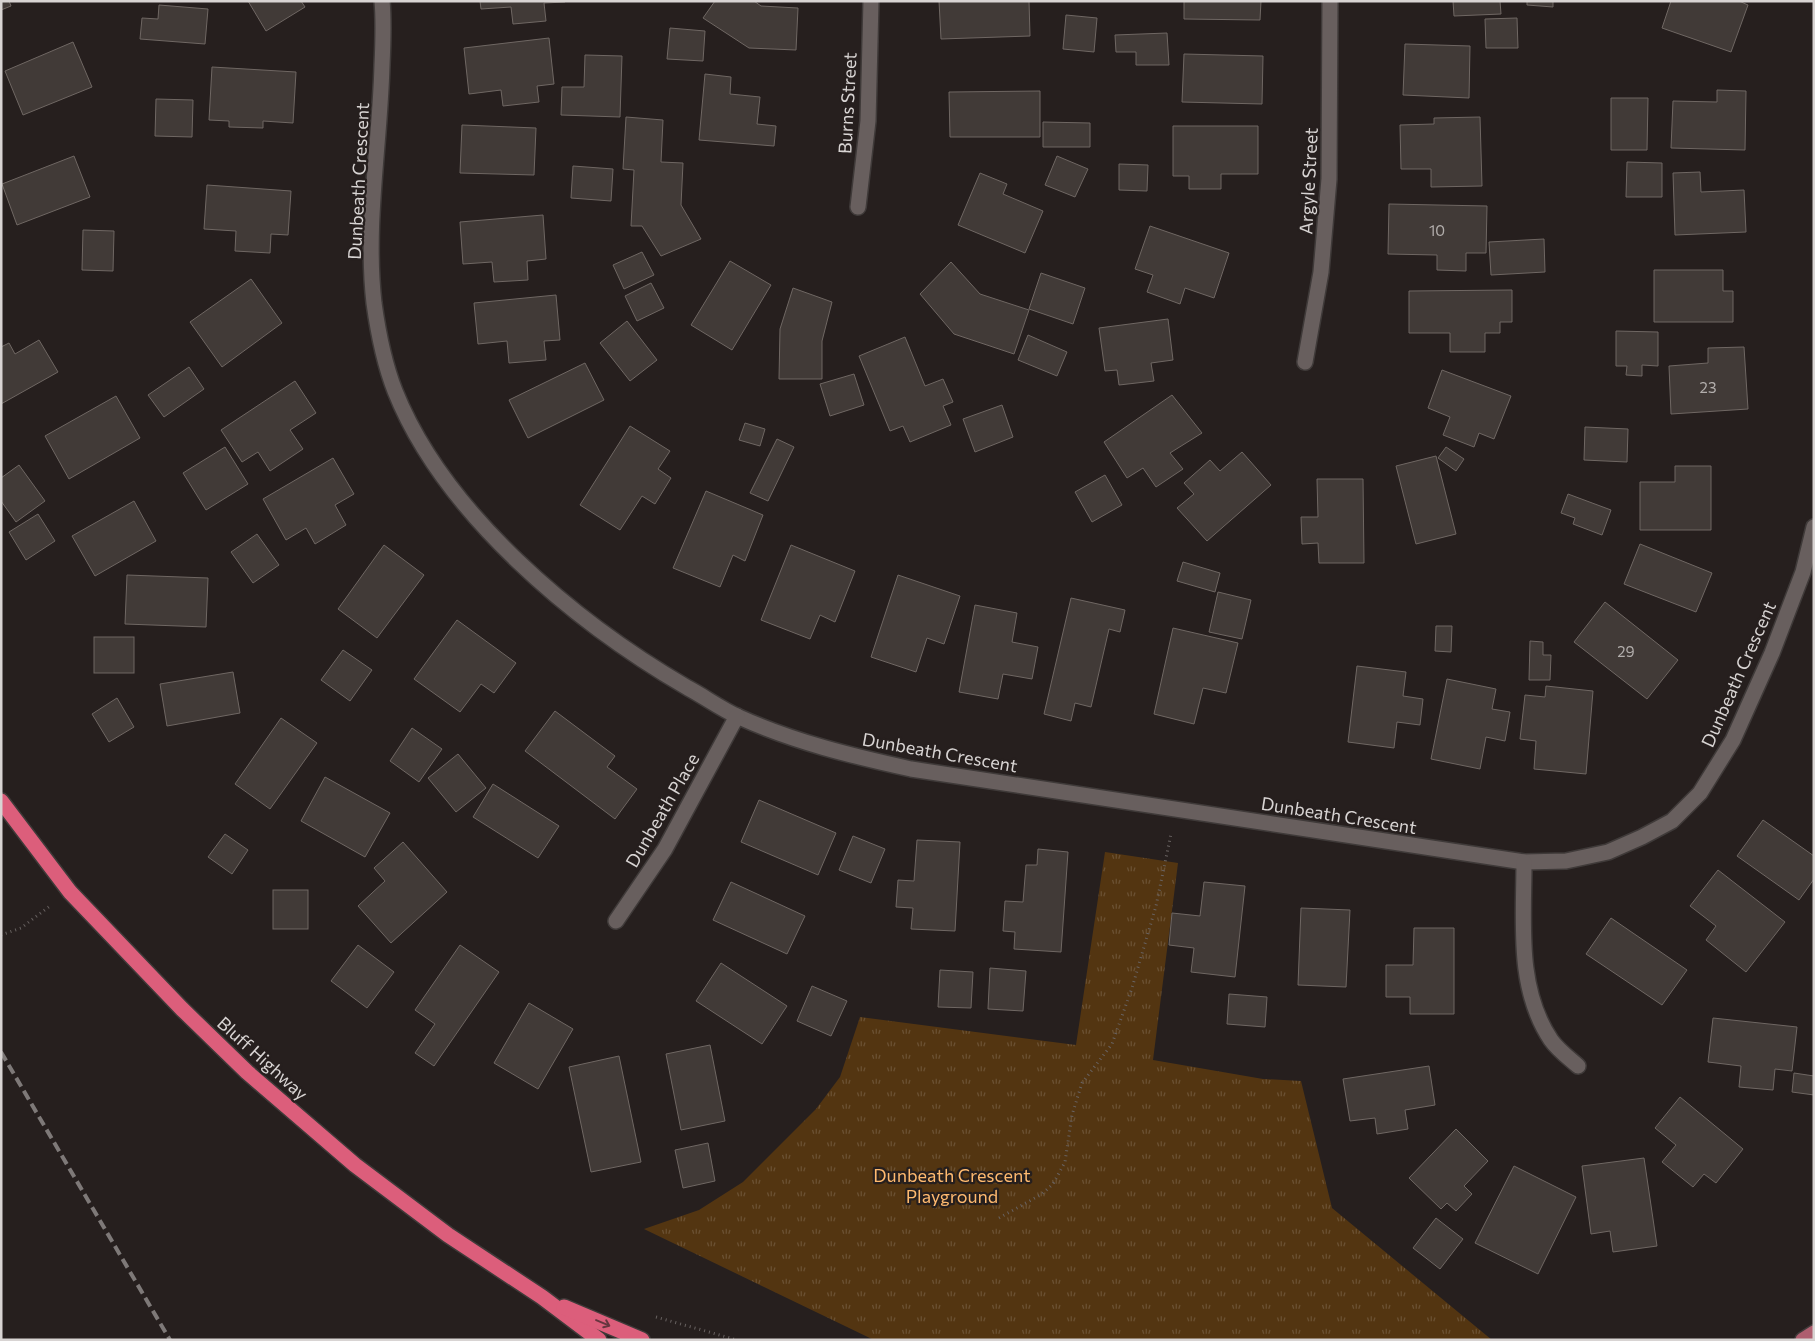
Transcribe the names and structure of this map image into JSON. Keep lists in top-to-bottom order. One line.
{"streets":{"highway":["Bluff Highway"],"street":["Burns Street","Dunbeath Crescent","Argyle Street","Dunbeath Place"]},"crossings":[["Dunbeath Crescent","Dunbeath Place"]],"parks":["Dunbeath Crescent Playground"],"house_numbers":["10","23","29"]}
